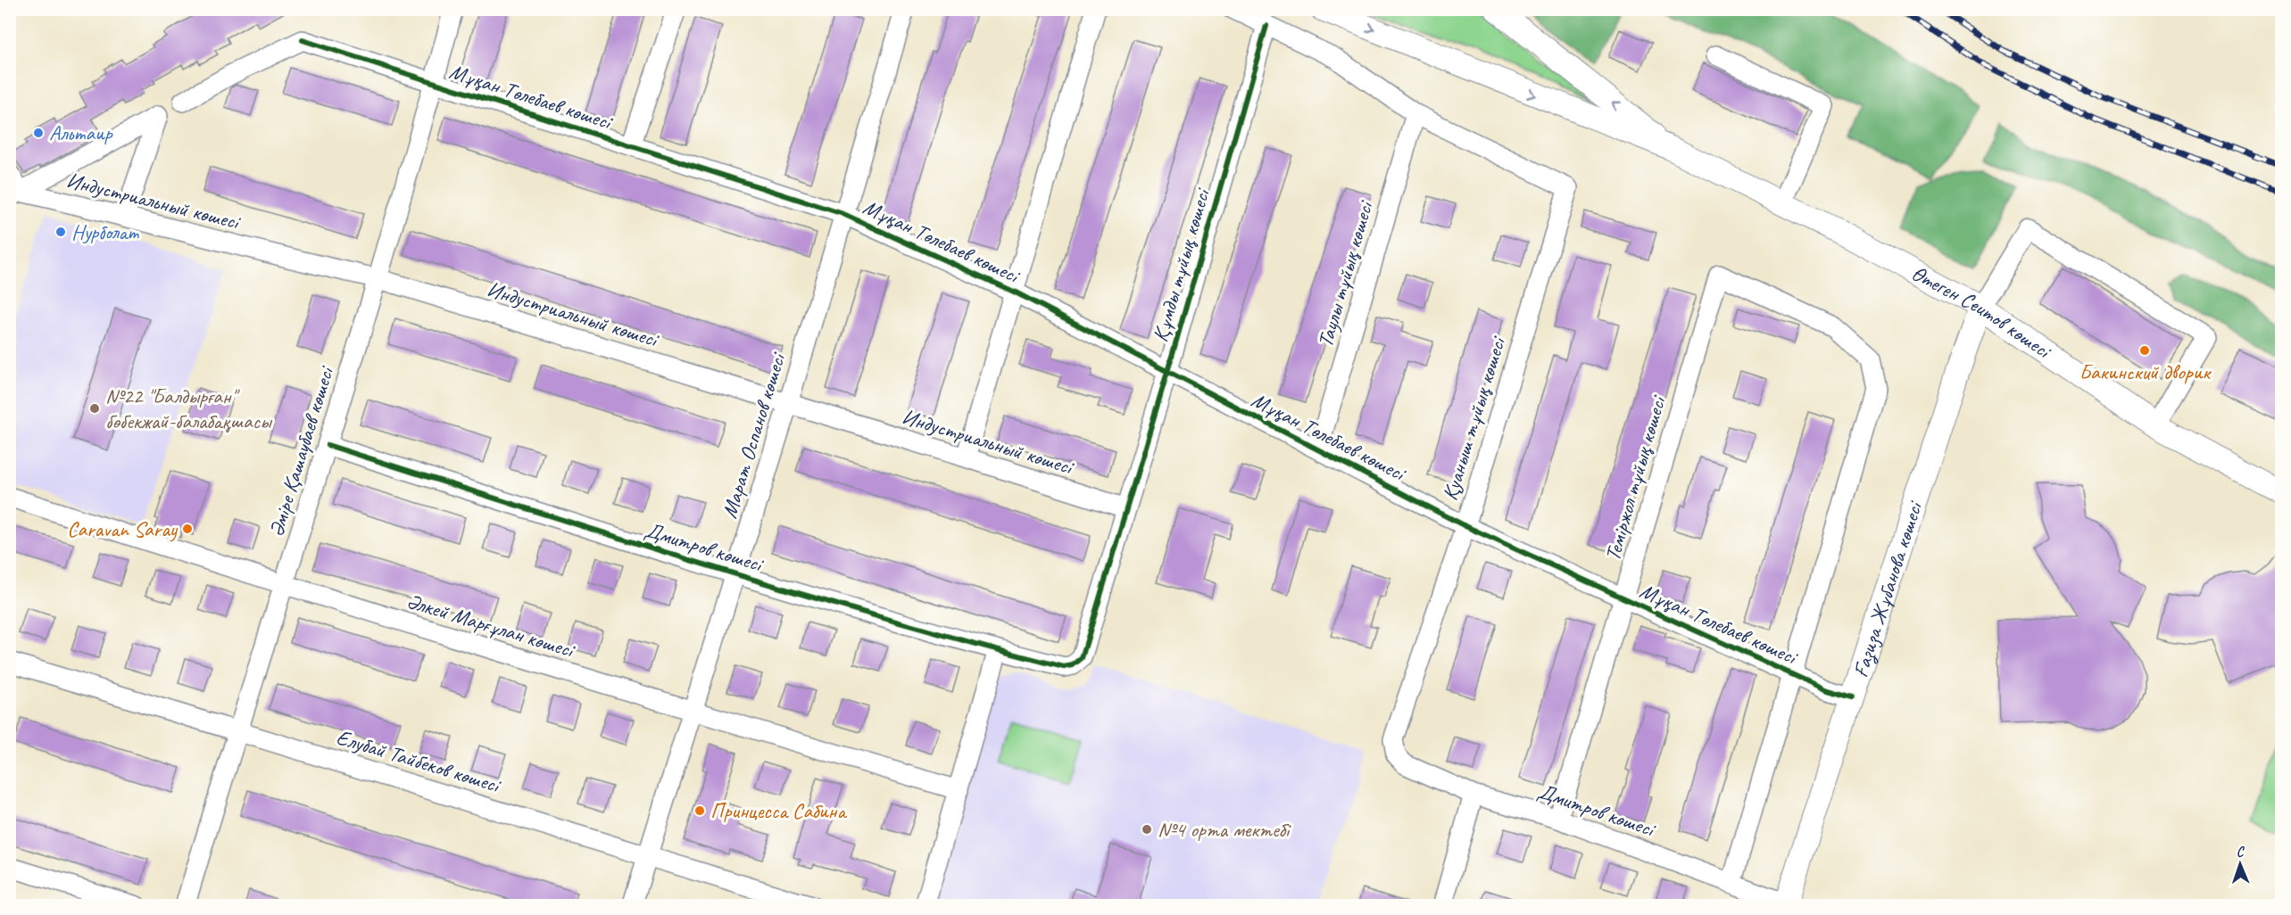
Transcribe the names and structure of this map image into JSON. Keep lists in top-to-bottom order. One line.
{"streets":{"main road":["Өтеген Сеитов көшесі","Ғазиза Жұбанова көшесі"],"street":["Мұқан Төлебаев көшесі","Индустриальный көшесі","Құмды тұйық көшесі","Таулы тұйық көшесі","Қуаныш тұйық көшесі","Марат Оспанов көшесі","Әміре Қашаубаев көшесі","Теміржол тұйық көшесі","Дмитров көшесі","Әлкей Марғұлан көшесі","Елубай Тайбеков көшесі"]},"crossings":[["Мұқан Төлебаев көшесі","Құмды тұйық көшесі"],["Мұқан Төлебаев көшесі","Таулы тұйық көшесі"],["Мұқан Төлебаев көшесі","Қуаныш тұйық көшесі"],["Мұқан Төлебаев көшесі","Марат Оспанов көшесі"],["Мұқан Төлебаев көшесі","Әміре Қашаубаев көшесі"],["Мұқан Төлебаев көшесі","Теміржол тұйық көшесі"],["Мұқан Төлебаев көшесі","Ғазиза Жұбанова көшесі"],["Индустриальный көшесі","Құмды тұйық көшесі"],["Индустриальный көшесі","Марат Оспанов көшесі"],["Индустриальный көшесі","Әміре Қашаубаев көшесі"],["Құмды тұйық көшесі","Дмитров көшесі"],["Таулы тұйық көшесі","Қуаныш тұйық көшесі"],["Өтеген Сеитов көшесі","Ғазиза Жұбанова көшесі"],["Қуаныш тұйық көшесі","Дмитров көшесі"],["Марат Оспанов көшесі","Дмитров көшесі"],["Марат Оспанов көшесі","Әлкей Марғұлан көшесі"],["Марат Оспанов көшесі","Елубай Тайбеков көшесі"],["Әміре Қашаубаев көшесі","Дмитров көшесі"],["Әміре Қашаубаев көшесі","Әлкей Марғұлан көшесі"],["Әміре Қашаубаев көшесі","Елубай Тайбеков көшесі"],["Теміржол тұйық көшесі","Дмитров көшесі"],["Дмитров көшесі","Ғазиза Жұбанова көшесі"]],"places":["Альтаир","Нурболат","Бакинский дворик","№22 \"Балдырған\" бөбекжай-балабақшасы","Caravan Saray","Принцесса Сабина","№4 орта мектебі"],"north":"top"}
